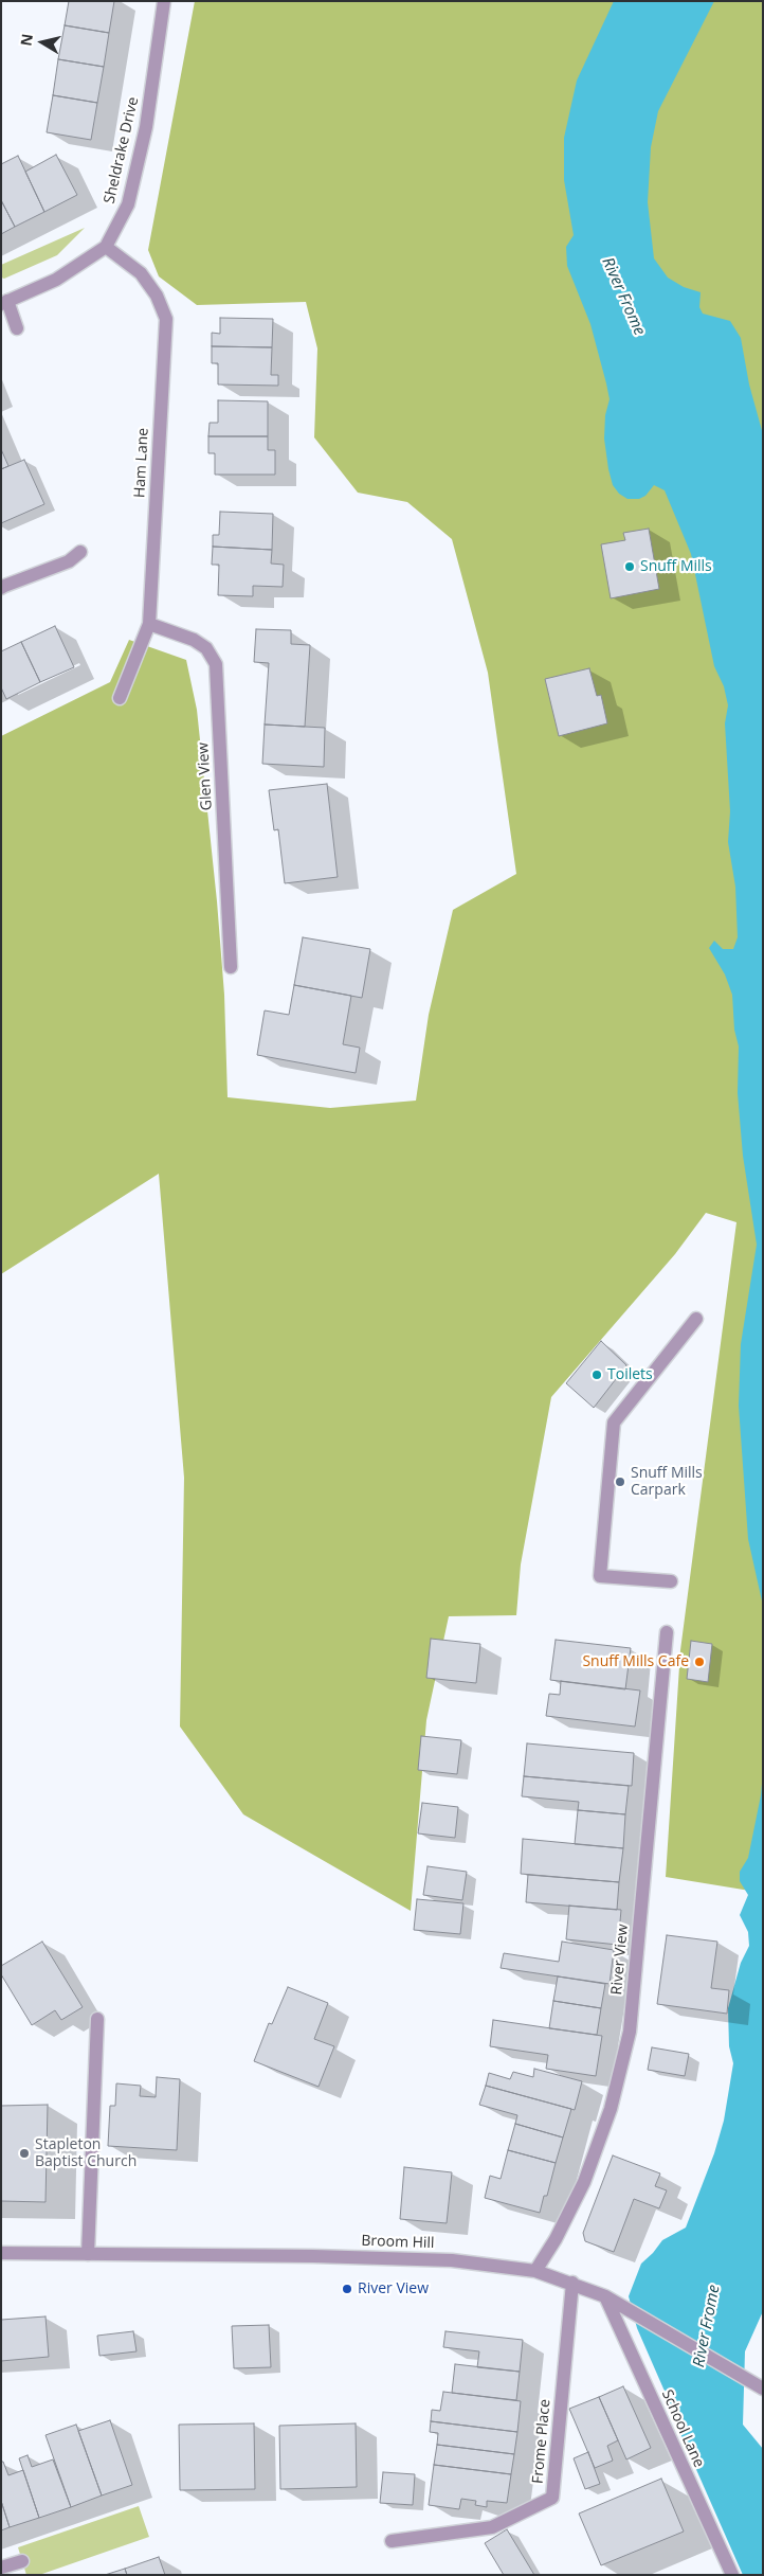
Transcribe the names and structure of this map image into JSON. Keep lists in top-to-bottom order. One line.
{"streets":{"street":["Sheldrake Drive","Ham Lane","Glen View","River View","Broom Hill","School Lane","Frome Place"]},"crossings":[["Sheldrake Drive","Ham Lane"],["Ham Lane","Glen View"],["River View","Broom Hill"],["Broom Hill","School Lane"],["Broom Hill","Frome Place"]],"water":["River Frome"],"places":["Snuff Mills","Toilets","Snuff Mills Carpark","Snuff Mills Cafe","Stapleton Baptist Church","River View"],"north":"left"}
